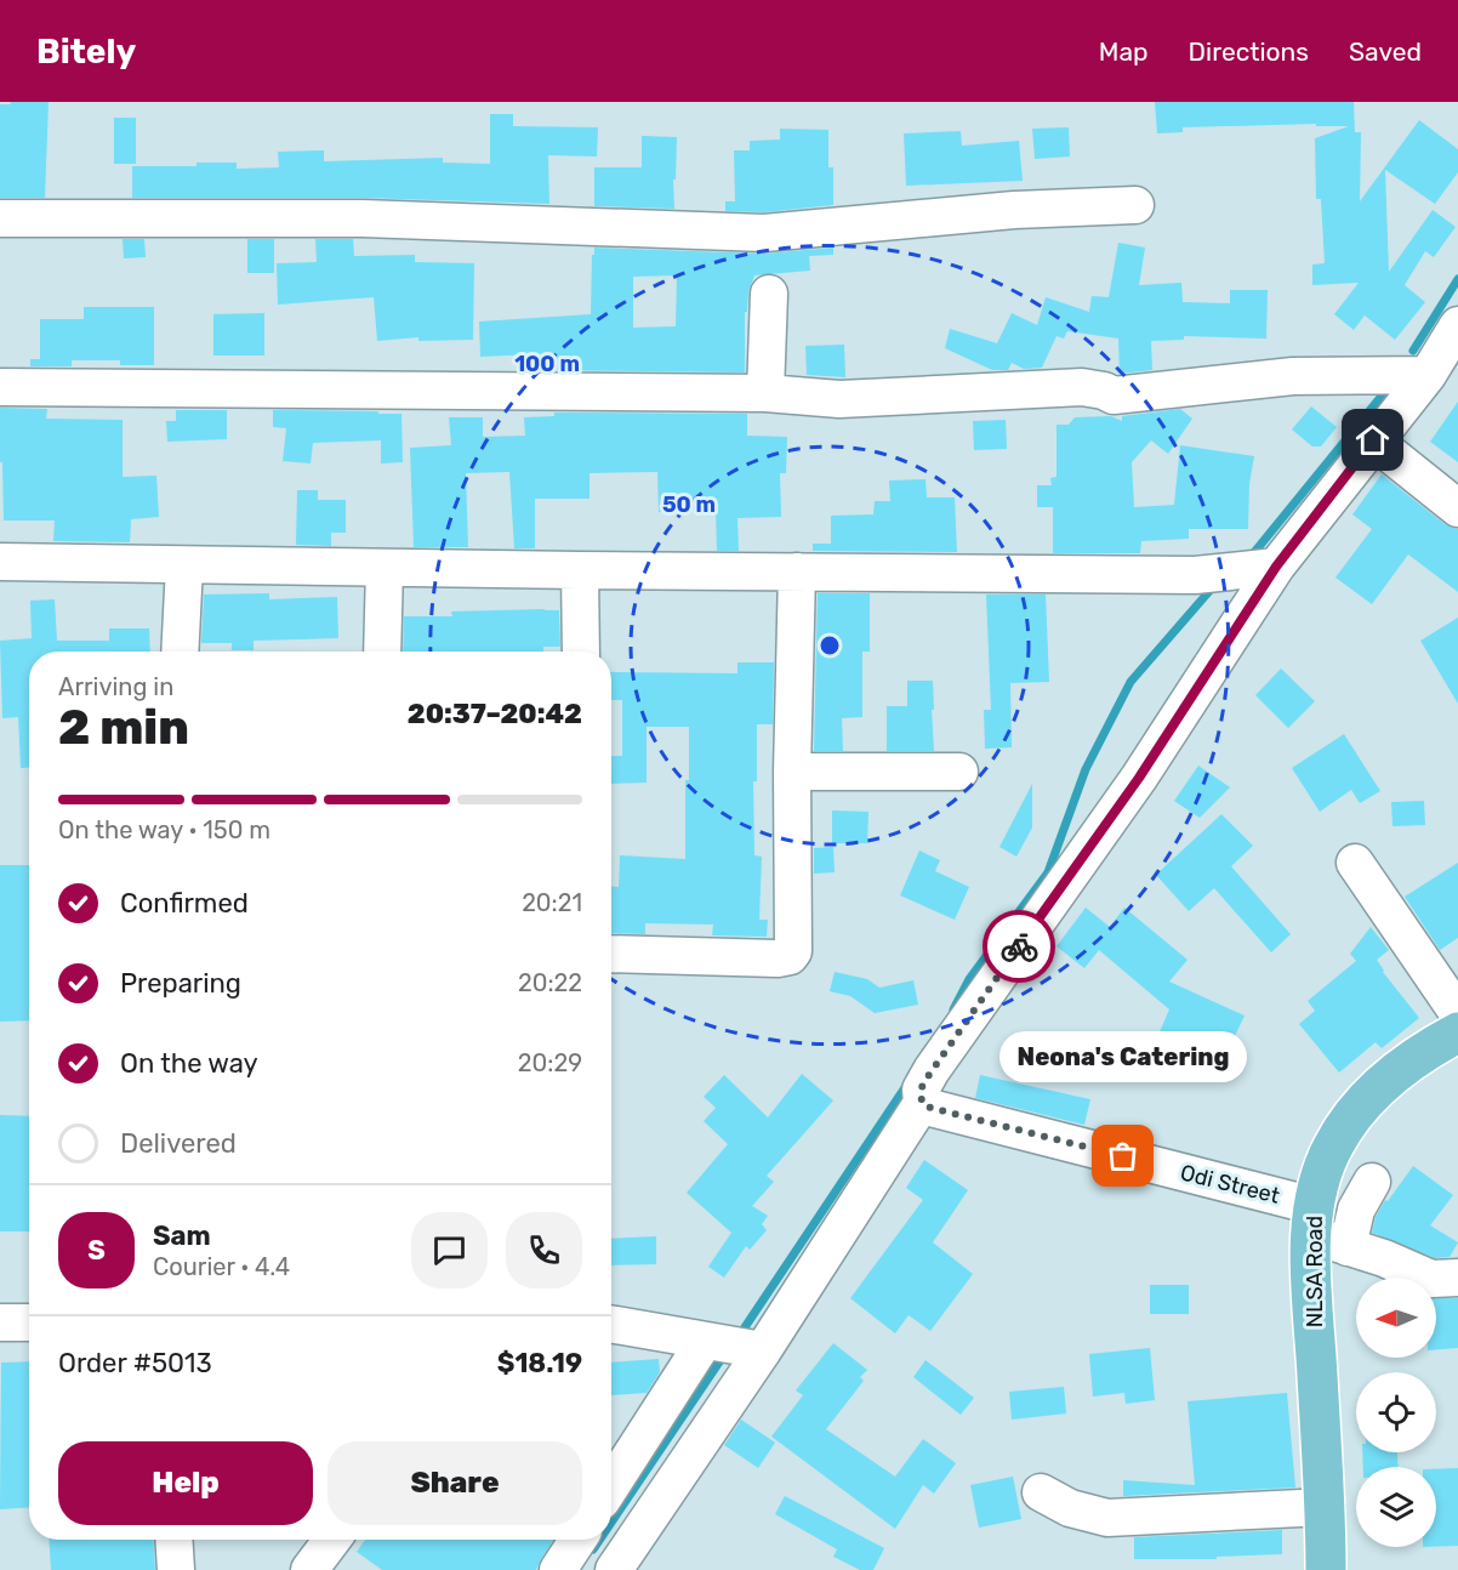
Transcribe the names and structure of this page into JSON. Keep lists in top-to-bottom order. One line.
{"streets":{"main road":["NLSA Road"],"street":["Odi Street"]},"crossings":[["Odi Street","NLSA Road"]],"places":["Neona's Catering"],"north":"left","page":{"header":"Bitely","nav":["Map","Directions","Saved"],"heading":["2 min","Arriving in","20:37–20:42"],"panel":["Sam","Courier · 4.4","Order #5013","$18.19"],"bar":"On the way · 150 m","list":[["Confirmed","20:21"],["Preparing","20:22"],["On the way","20:29"],"Delivered"],"bubble":"Neona's Catering","round":"S","buttons":["Help","Share"]},"rings":["100 m","50 m"]}
